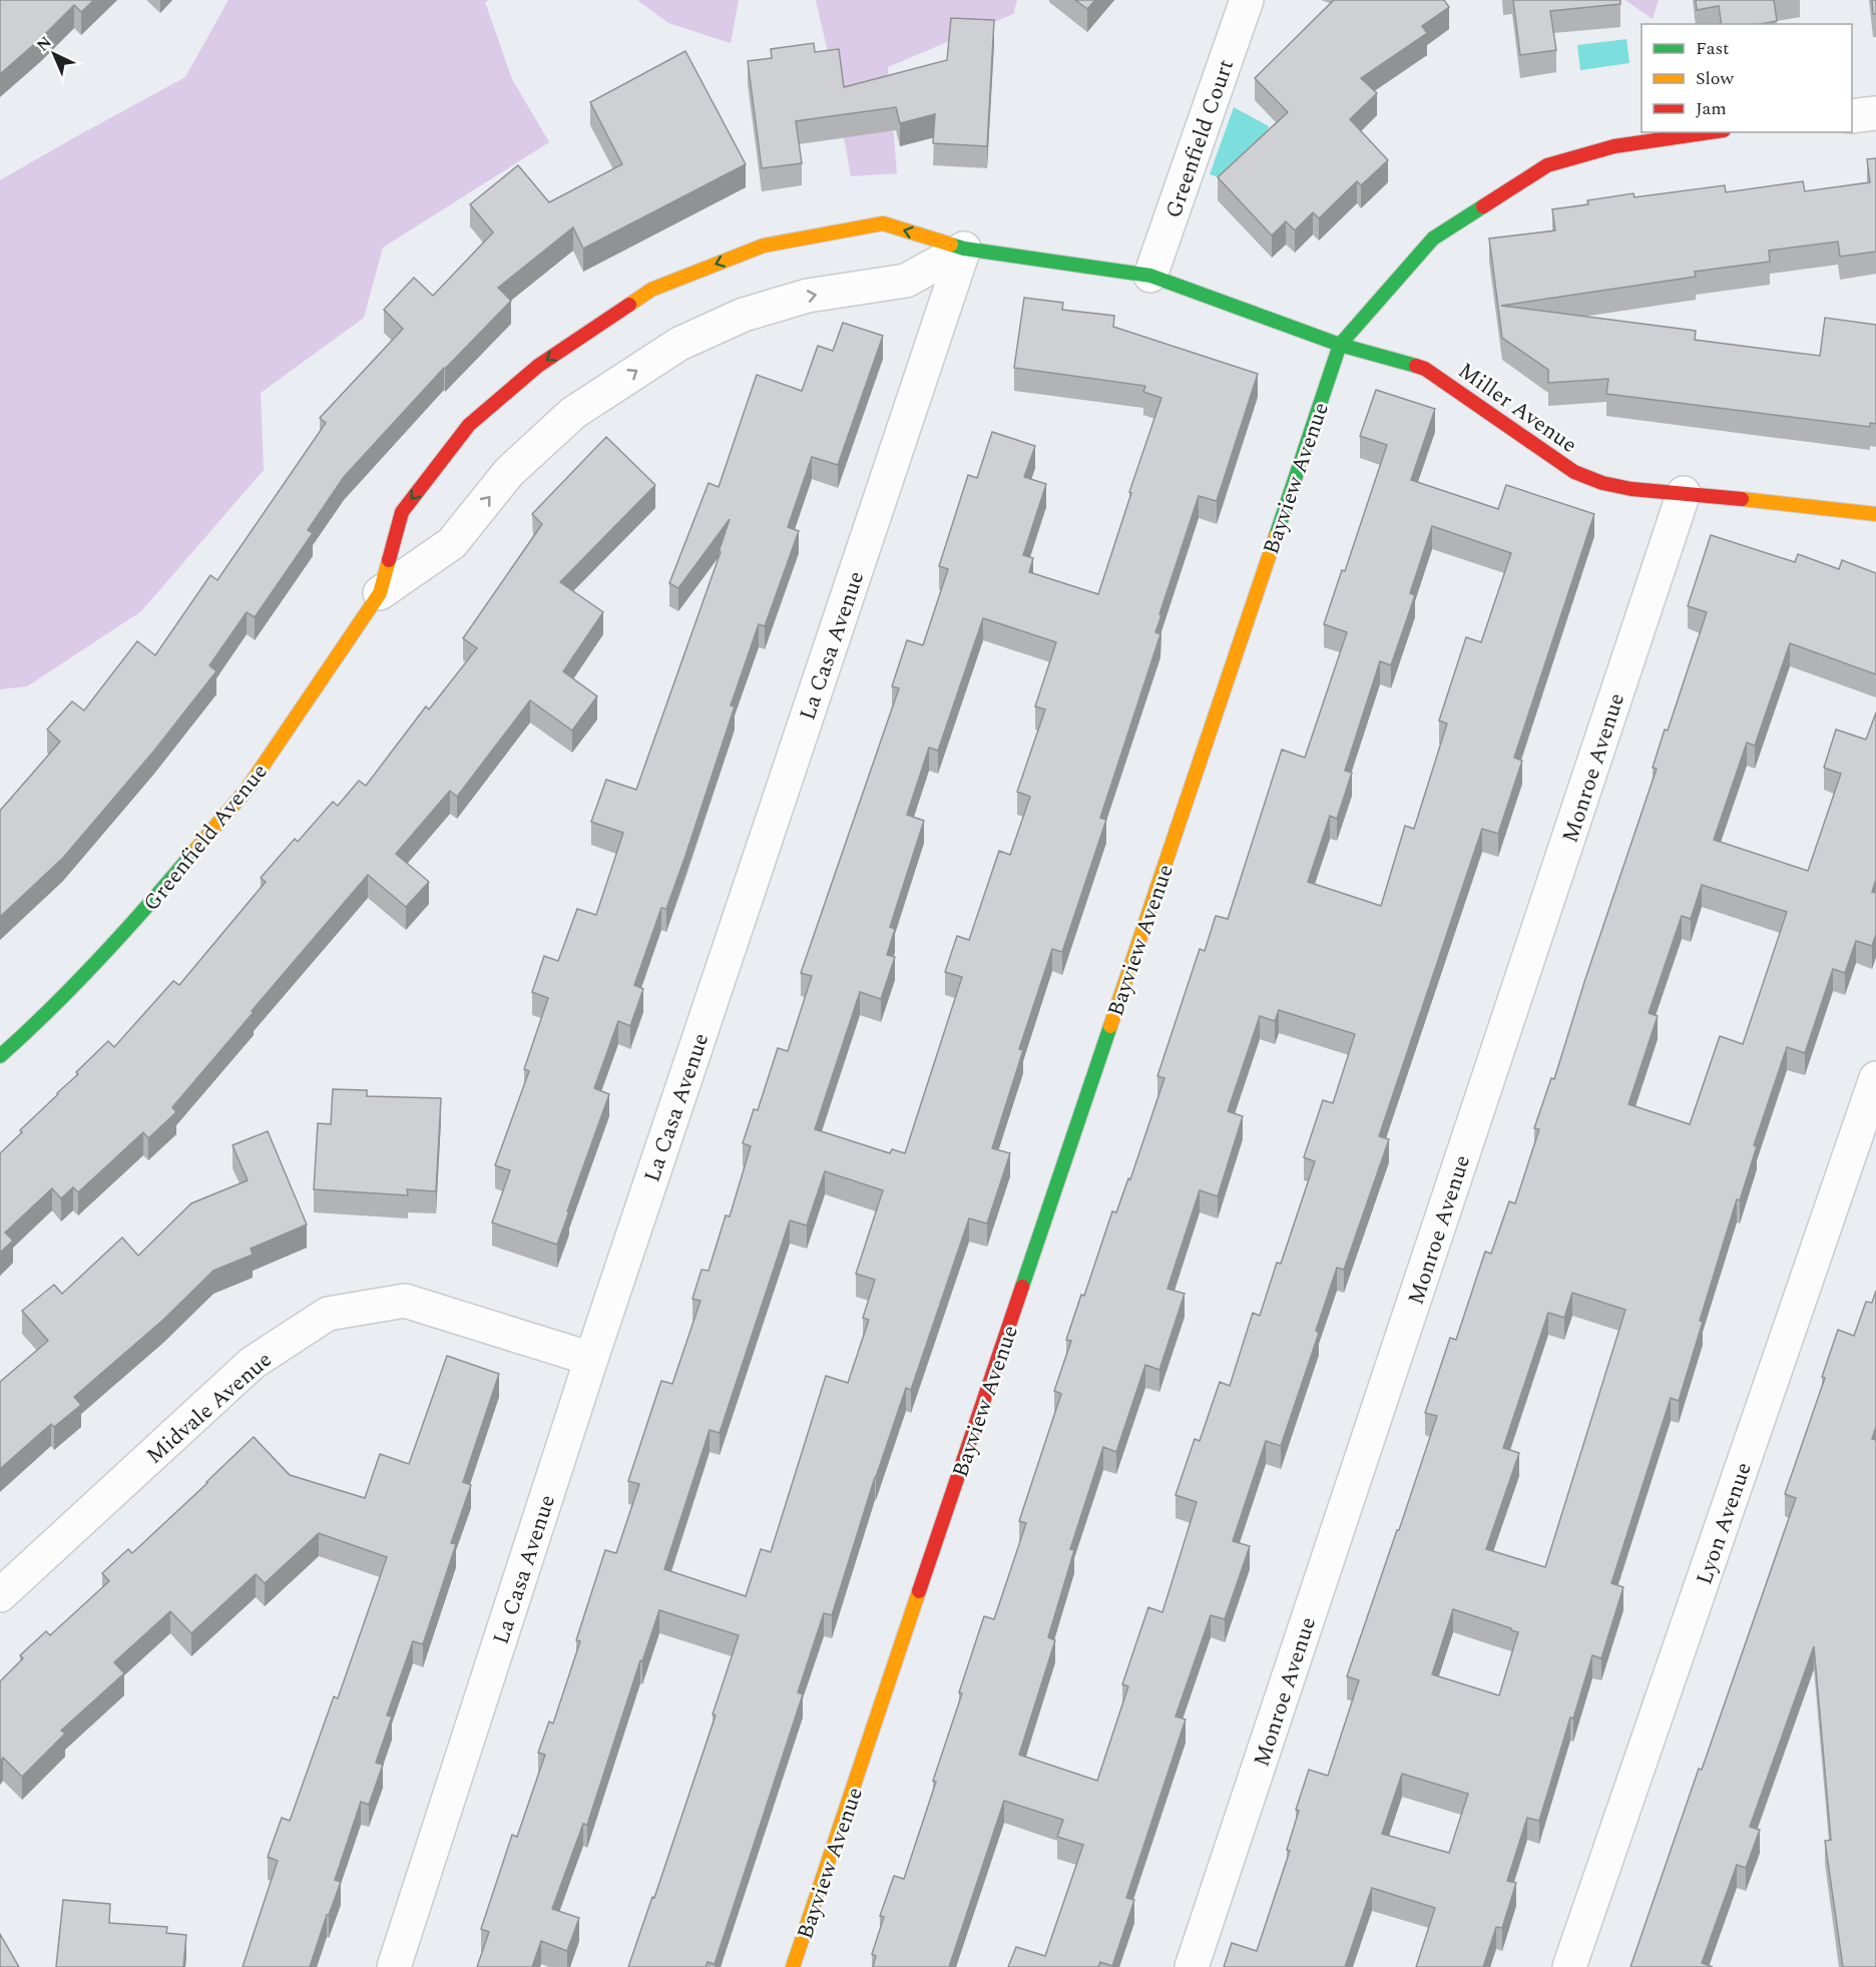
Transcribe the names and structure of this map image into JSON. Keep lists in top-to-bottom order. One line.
{"streets":{"street":["Greenfield Court","Miller Avenue","Bayview Avenue","La Casa Avenue","Monroe Avenue","Greenfield Avenue","Midvale Avenue","Lyon Avenue"]},"crossings":[["Greenfield Court","Miller Avenue"],["Greenfield Court","Greenfield Avenue"],["Miller Avenue","Bayview Avenue"],["Miller Avenue","Monroe Avenue"],["Miller Avenue","Greenfield Avenue"],["La Casa Avenue","Greenfield Avenue"],["La Casa Avenue","Midvale Avenue"]],"legend":["Fast","Slow","Jam"],"north":"top left"}
